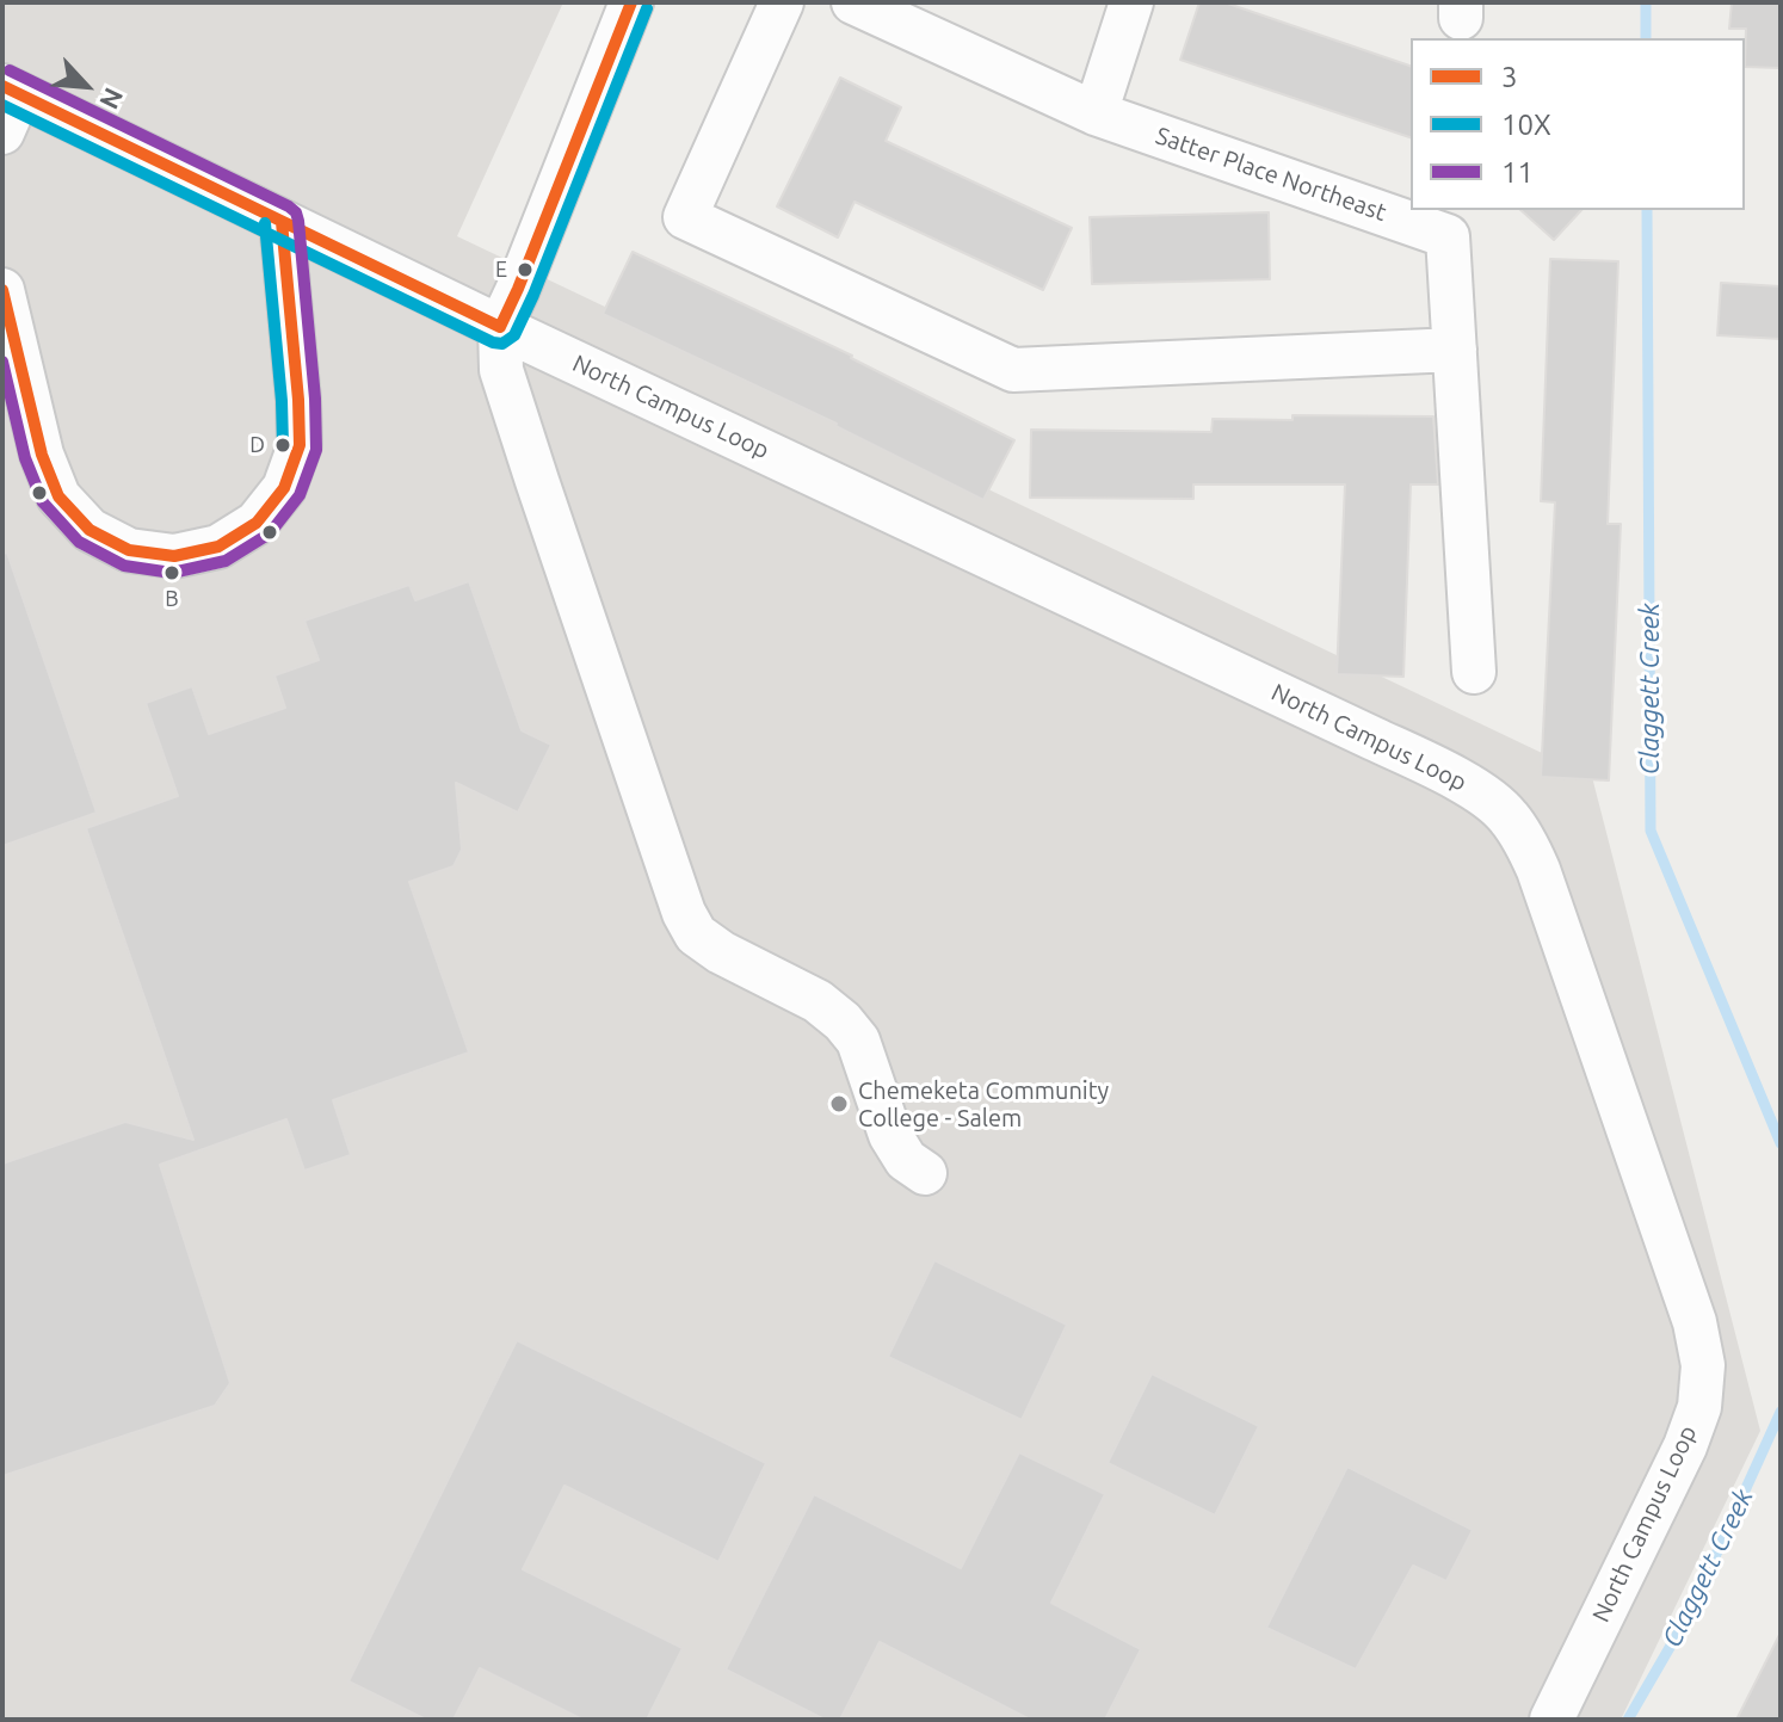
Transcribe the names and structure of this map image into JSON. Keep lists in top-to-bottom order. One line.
{"streets":{"street":["Satter Place Northeast","North Campus Loop"]},"water":["Claggett Creek"],"places":["E","D","B","Chemeketa Community College - Salem"],"lines":["transit line 3","transit line 10X","transit line 11"],"legend":["3","10X","11"],"north":"bottom right"}
